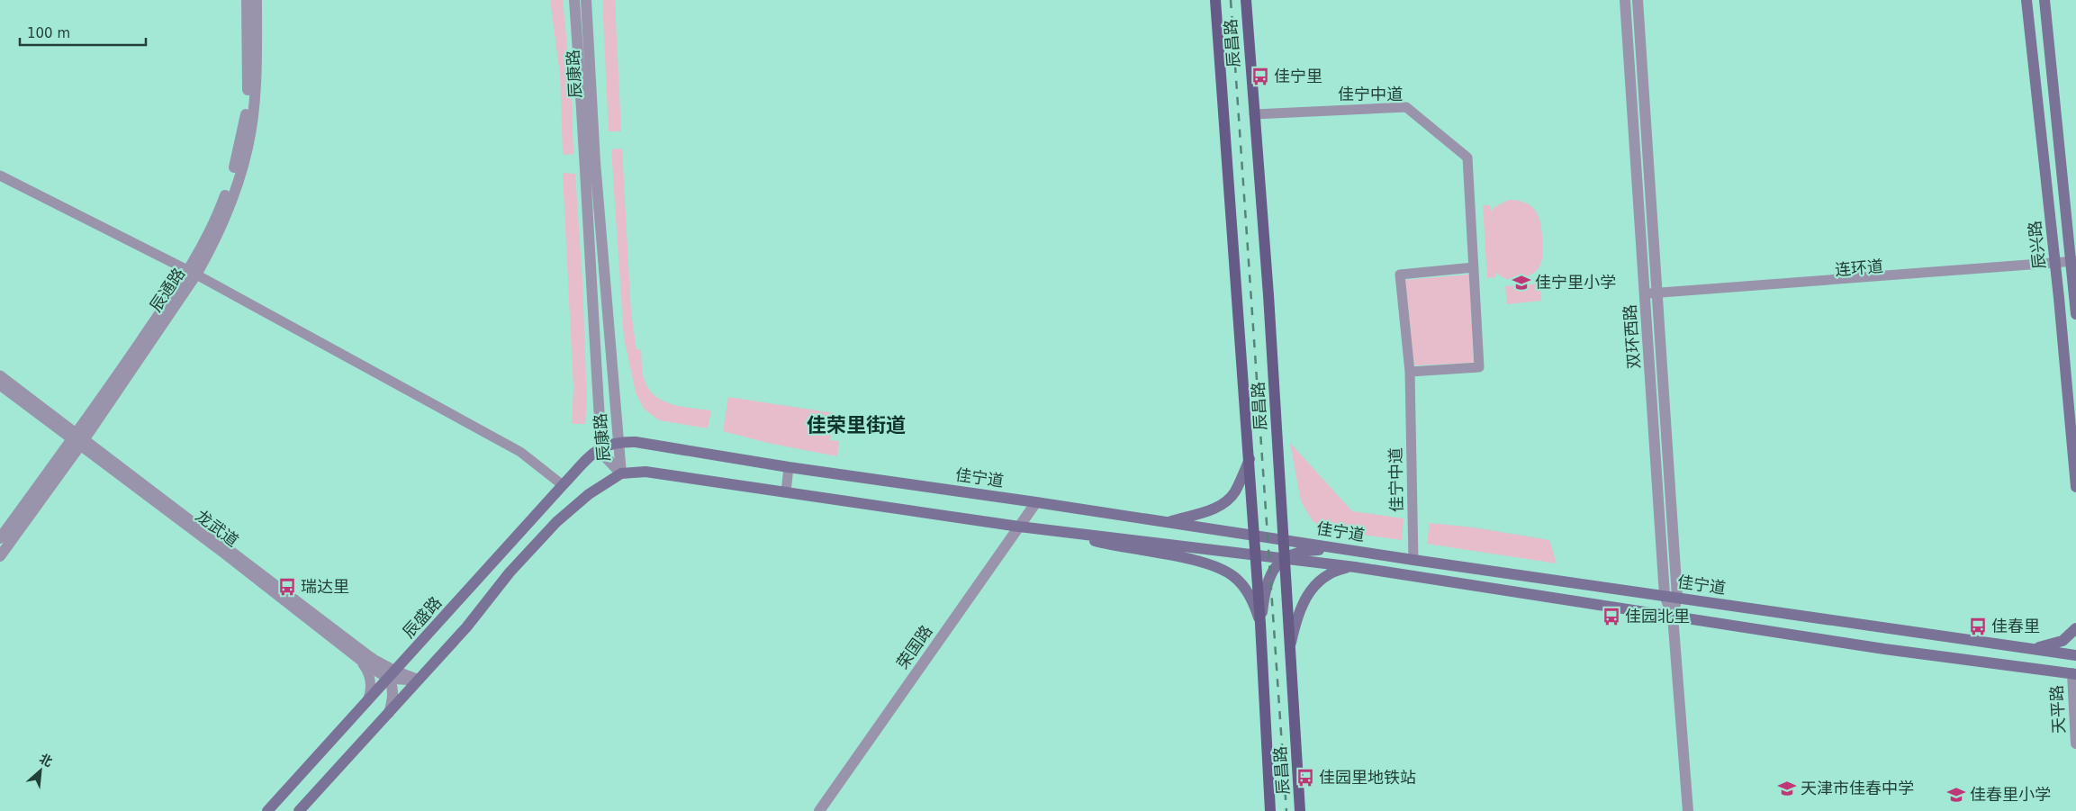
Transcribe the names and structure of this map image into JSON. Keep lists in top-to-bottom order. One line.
{"streets":{"main road":["辰昌路","辰兴路","佳宁道","辰盛路"],"street":["辰康路","佳宁中道","连环道","辰通路","双环西路","龙武道","荣国路","天平路"]},"crossings":[["辰昌路","佳宁中道"],["辰昌路","佳宁道"],["辰康路","佳宁道"],["辰康路","辰盛路"],["佳宁中道","佳宁道"],["辰兴路","连环道"],["连环道","双环西路"],["辰通路","龙武道"],["双环西路","佳宁道"],["佳宁道","辰盛路"],["佳宁道","荣国路"],["佳宁道","天平路"],["龙武道","辰盛路"]],"districts":["佳荣里街道"],"places":{"bus stop":["佳宁里","瑞达里","佳园北里","佳春里","佳园里地铁站"],"school or university":["佳宁里小学","天津市佳春中学","佳春里小学"]},"scale_bar":"100 m","north":"top right"}
